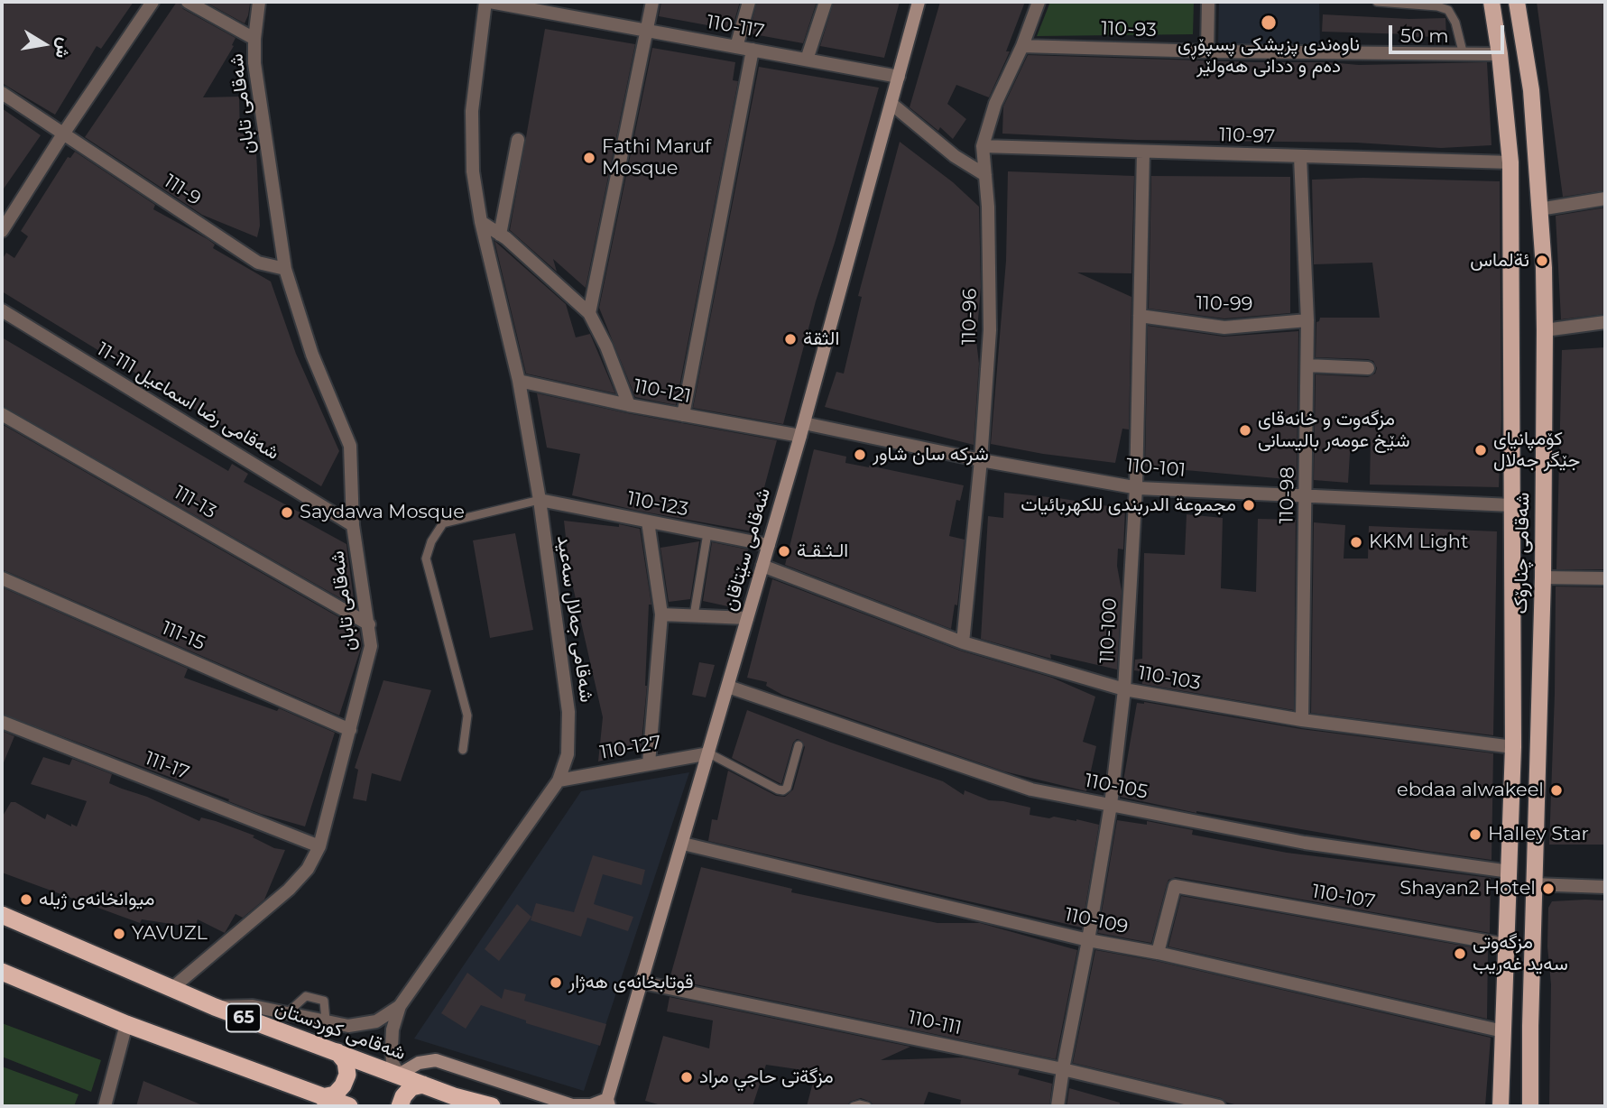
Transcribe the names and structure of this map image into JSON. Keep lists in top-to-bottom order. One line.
{"streets":{"highway":["65","شەقامی کوردستان"],"main road":["شەقامی سێتاقان","شەقامی چنارۆک"],"street":["110-117","110-93","شەقامی تابان","110-97","111-9","110-99","110-96","110-121","شەقامی رضا اسماعيل 111-11","110-101","110-98","111-13","110-123","شەقامی جەلال سەعید","110-100","111-15","110-103","110-127","111-17","110-105","110-107","110-109","110-111"]},"crossings":[["110-117","شەقامی سێتاقان"],["110-117","شەقامی جەلال سەعید"],["110-93","110-96"],["110-93","شەقامی چنارۆک"],["شەقامی تابان","111-9"],["شەقامی تابان","شەقامی رضا اسماعيل 111-11"],["شەقامی تابان","111-13"],["شەقامی تابان","111-15"],["شەقامی تابان","111-17"],["شەقامی تابان","شەقامی کوردستان"],["110-97","110-96"],["110-97","110-98"],["110-97","شەقامی چنارۆک"],["110-97","110-100"],["110-99","110-98"],["110-99","110-100"],["110-96","110-101"],["110-96","110-103"],["110-121","110-101"],["110-121","شەقامی سێتاقان"],["110-121","شەقامی جەلال سەعید"],["110-101","110-98"],["110-101","شەقامی سێتاقان"],["110-101","شەقامی چنارۆک"],["110-101","110-100"],["110-98","110-103"],["110-123","شەقامی سێتاقان"],["110-123","شەقامی جەلال سەعید"],["شەقامی سێتاقان","110-103"],["شەقامی سێتاقان","110-127"],["شەقامی سێتاقان","110-105"],["شەقامی سێتاقان","110-109"],["شەقامی سێتاقان","110-111"],["شەقامی چنارۆک","110-103"],["شەقامی چنارۆک","110-105"],["شەقامی چنارۆک","110-107"],["شەقامی چنارۆک","110-109"],["شەقامی جەلال سەعید","110-127"],["شەقامی جەلال سەعید","شەقامی کوردستان"],["110-100","110-103"],["110-100","110-105"],["110-100","110-109"],["110-100","110-111"],["110-107","110-109"]],"places":["ناوەندی پزیشکی پسپۆڕی دەم و ددانی هەولێر","Fathi Maruf Mosque","ئةلماس","الثقة","مزگەوت و خانەقای شێخ عومەر بالیسانی","کۆمپانیای جێگر جەلال","شرکە سان شاور","مجموعة الدربندی للكهربائیات","Saydawa Mosque","KKM Light","الـثـقـة","ebdaa alwakeel","Halley Star","Shayan2 Hotel","میوانخانەی ژیلە","YAVUZL","مزگەوتی سەید غەریب","قوتابخانەی هەژار","مزگةتی حاجي مراد"],"scale_bar":"50 m","north":"right"}
